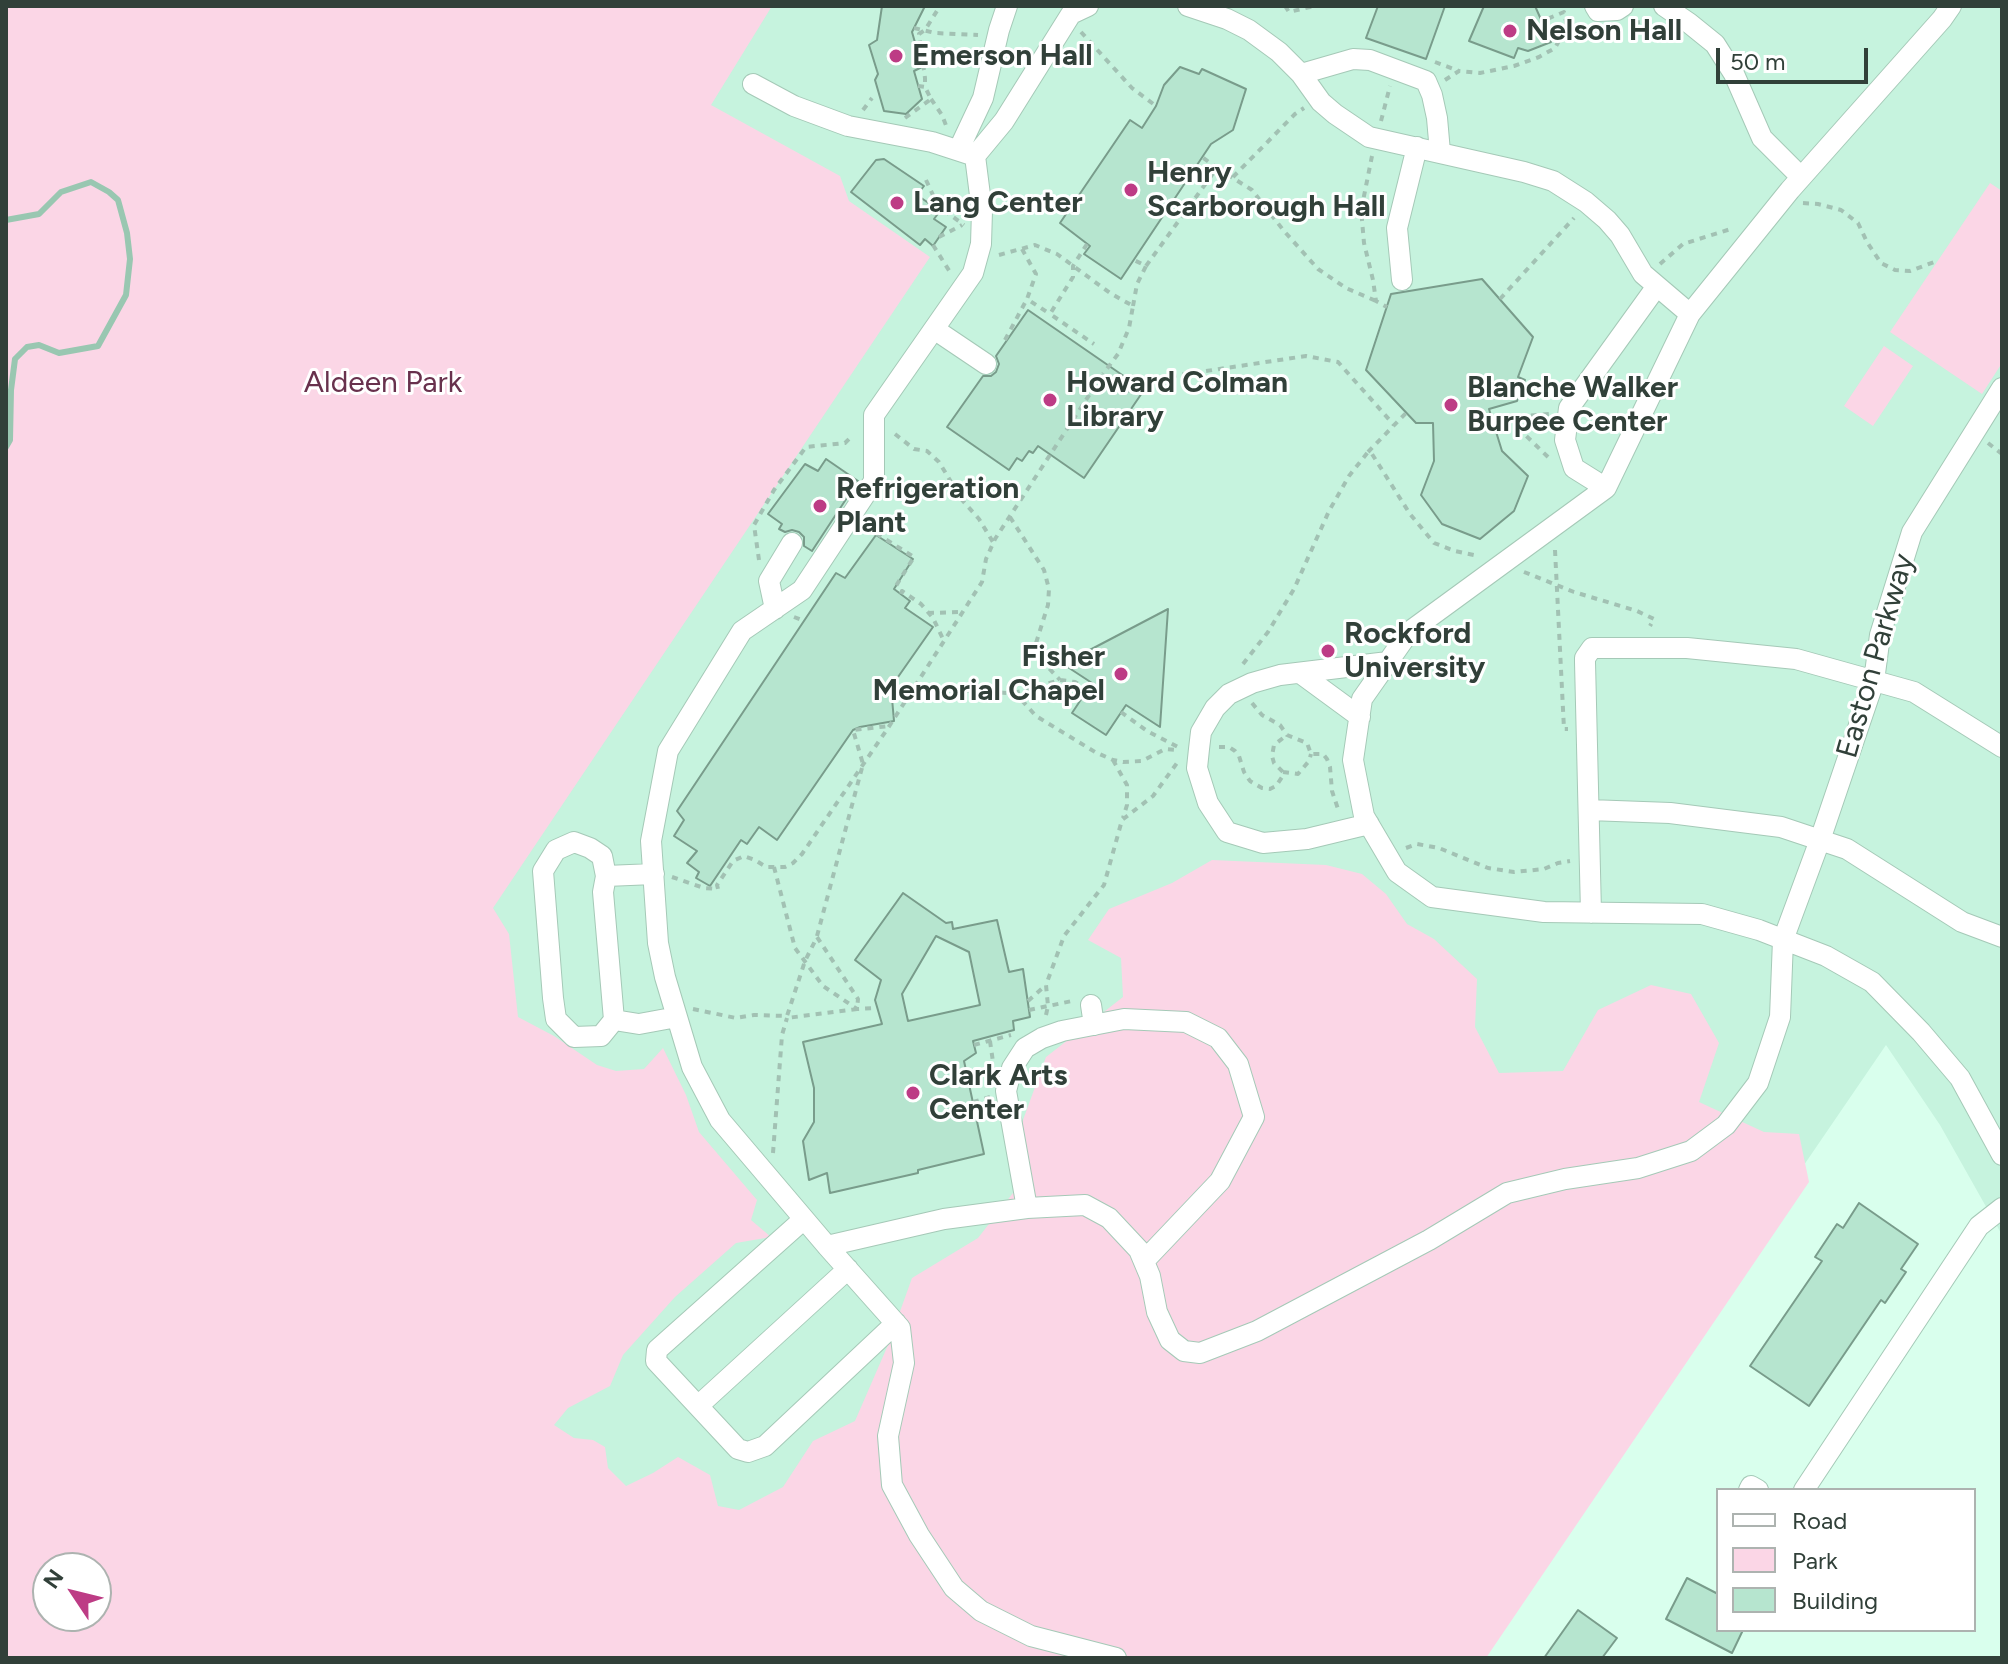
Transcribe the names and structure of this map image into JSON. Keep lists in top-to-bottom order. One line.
{"streets":{"street":["Easton Parkway"]},"parks":["Aldeen Park"],"places":["Nelson Hall","Emerson Hall","Henry Scarborough Hall","Lang Center","Howard Colman Library","Blanche Walker Burpee Center","Refrigeration Plant","Rockford University","Fisher Memorial Chapel","Clark Arts Center"],"legend":["Road","Park","Building"],"scale_bar":"50 m","north":"top left"}
